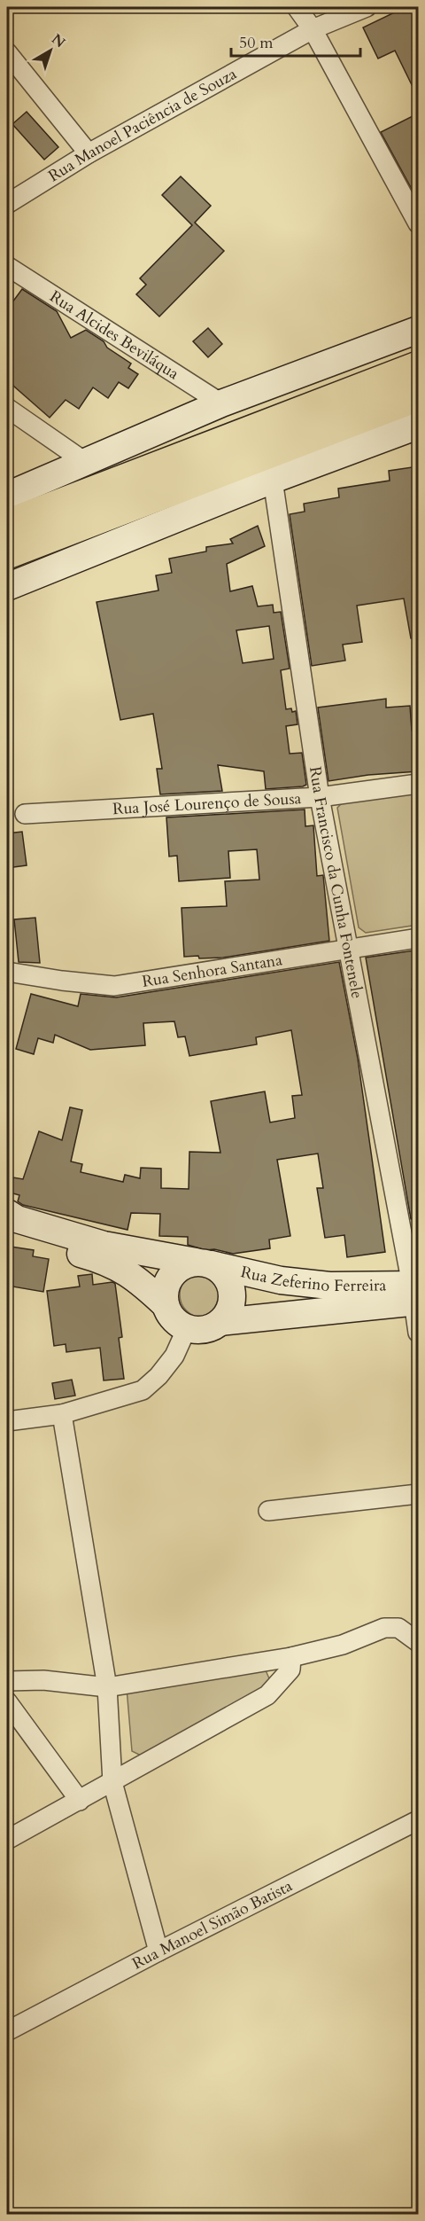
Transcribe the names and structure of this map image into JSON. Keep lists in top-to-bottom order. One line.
{"streets":{"main road":["Rua Zeferino Ferreira"],"street":["Rua Manoel Paciência de Souza","Rua Alcides Beviláqua","Rua José Lourenço de Sousa","Rua Francisco da Cunha Fontenele","Rua Senhora Santana","Rua Manoel Simão Batista"]},"crossings":[["Rua José Lourenço de Sousa","Rua Francisco da Cunha Fontenele"],["Rua Francisco da Cunha Fontenele","Rua Senhora Santana"],["Rua Francisco da Cunha Fontenele","Rua Zeferino Ferreira"]],"scale_bar":"50 m","north":"top right"}
